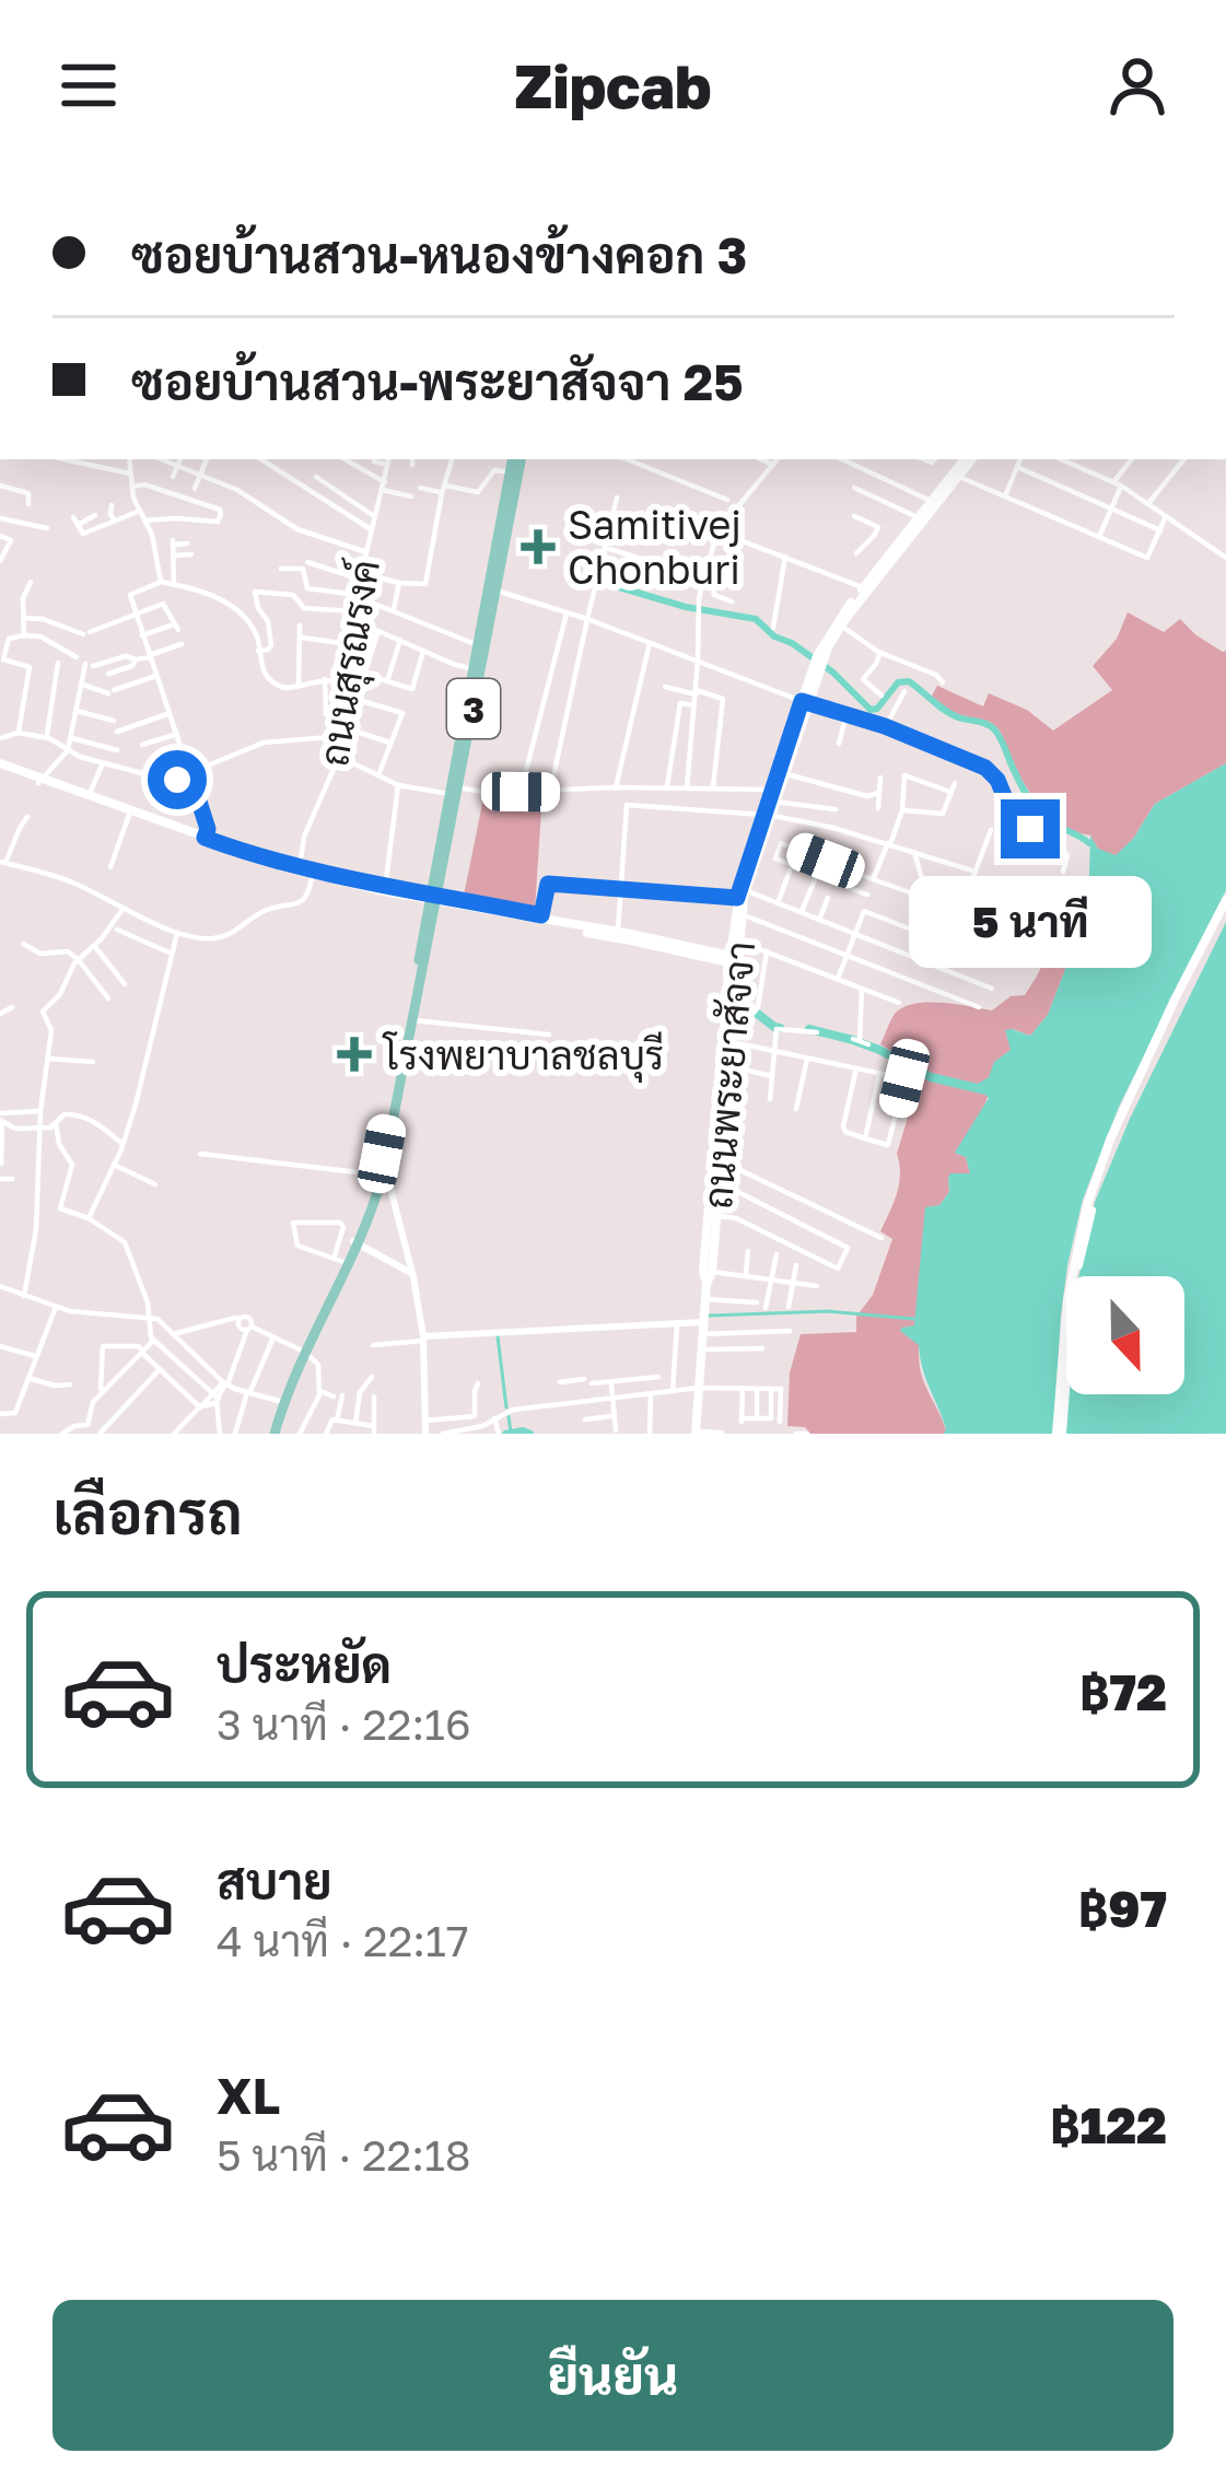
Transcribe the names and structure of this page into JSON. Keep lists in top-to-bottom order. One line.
{"streets":{"main road":["3","ถนนพระยาสัจจา"],"street":["ถนนสุรณรงค์"]},"places":{"health":["Samitivej Chonburi","โรงพยาบาลชลบุรี"]},"north":"bottom","page":{"header":"Zipcab","banner":["ซอยบ้านสวน-หนองข้างคอก 3","ซอยบ้านสวน-พระยาสัจจา 25"],"bubble":"5 นาที","heading":"เลือกรถ","list":[{"name":"ประหยัด","note":"3 นาที · 22:16","value":"฿72"},{"name":"สบาย","note":"4 นาที · 22:17","value":"฿97"},{"name":"XL","note":"5 นาที · 22:18","value":"฿122"}],"buttons":"ยืนยัน"}}
